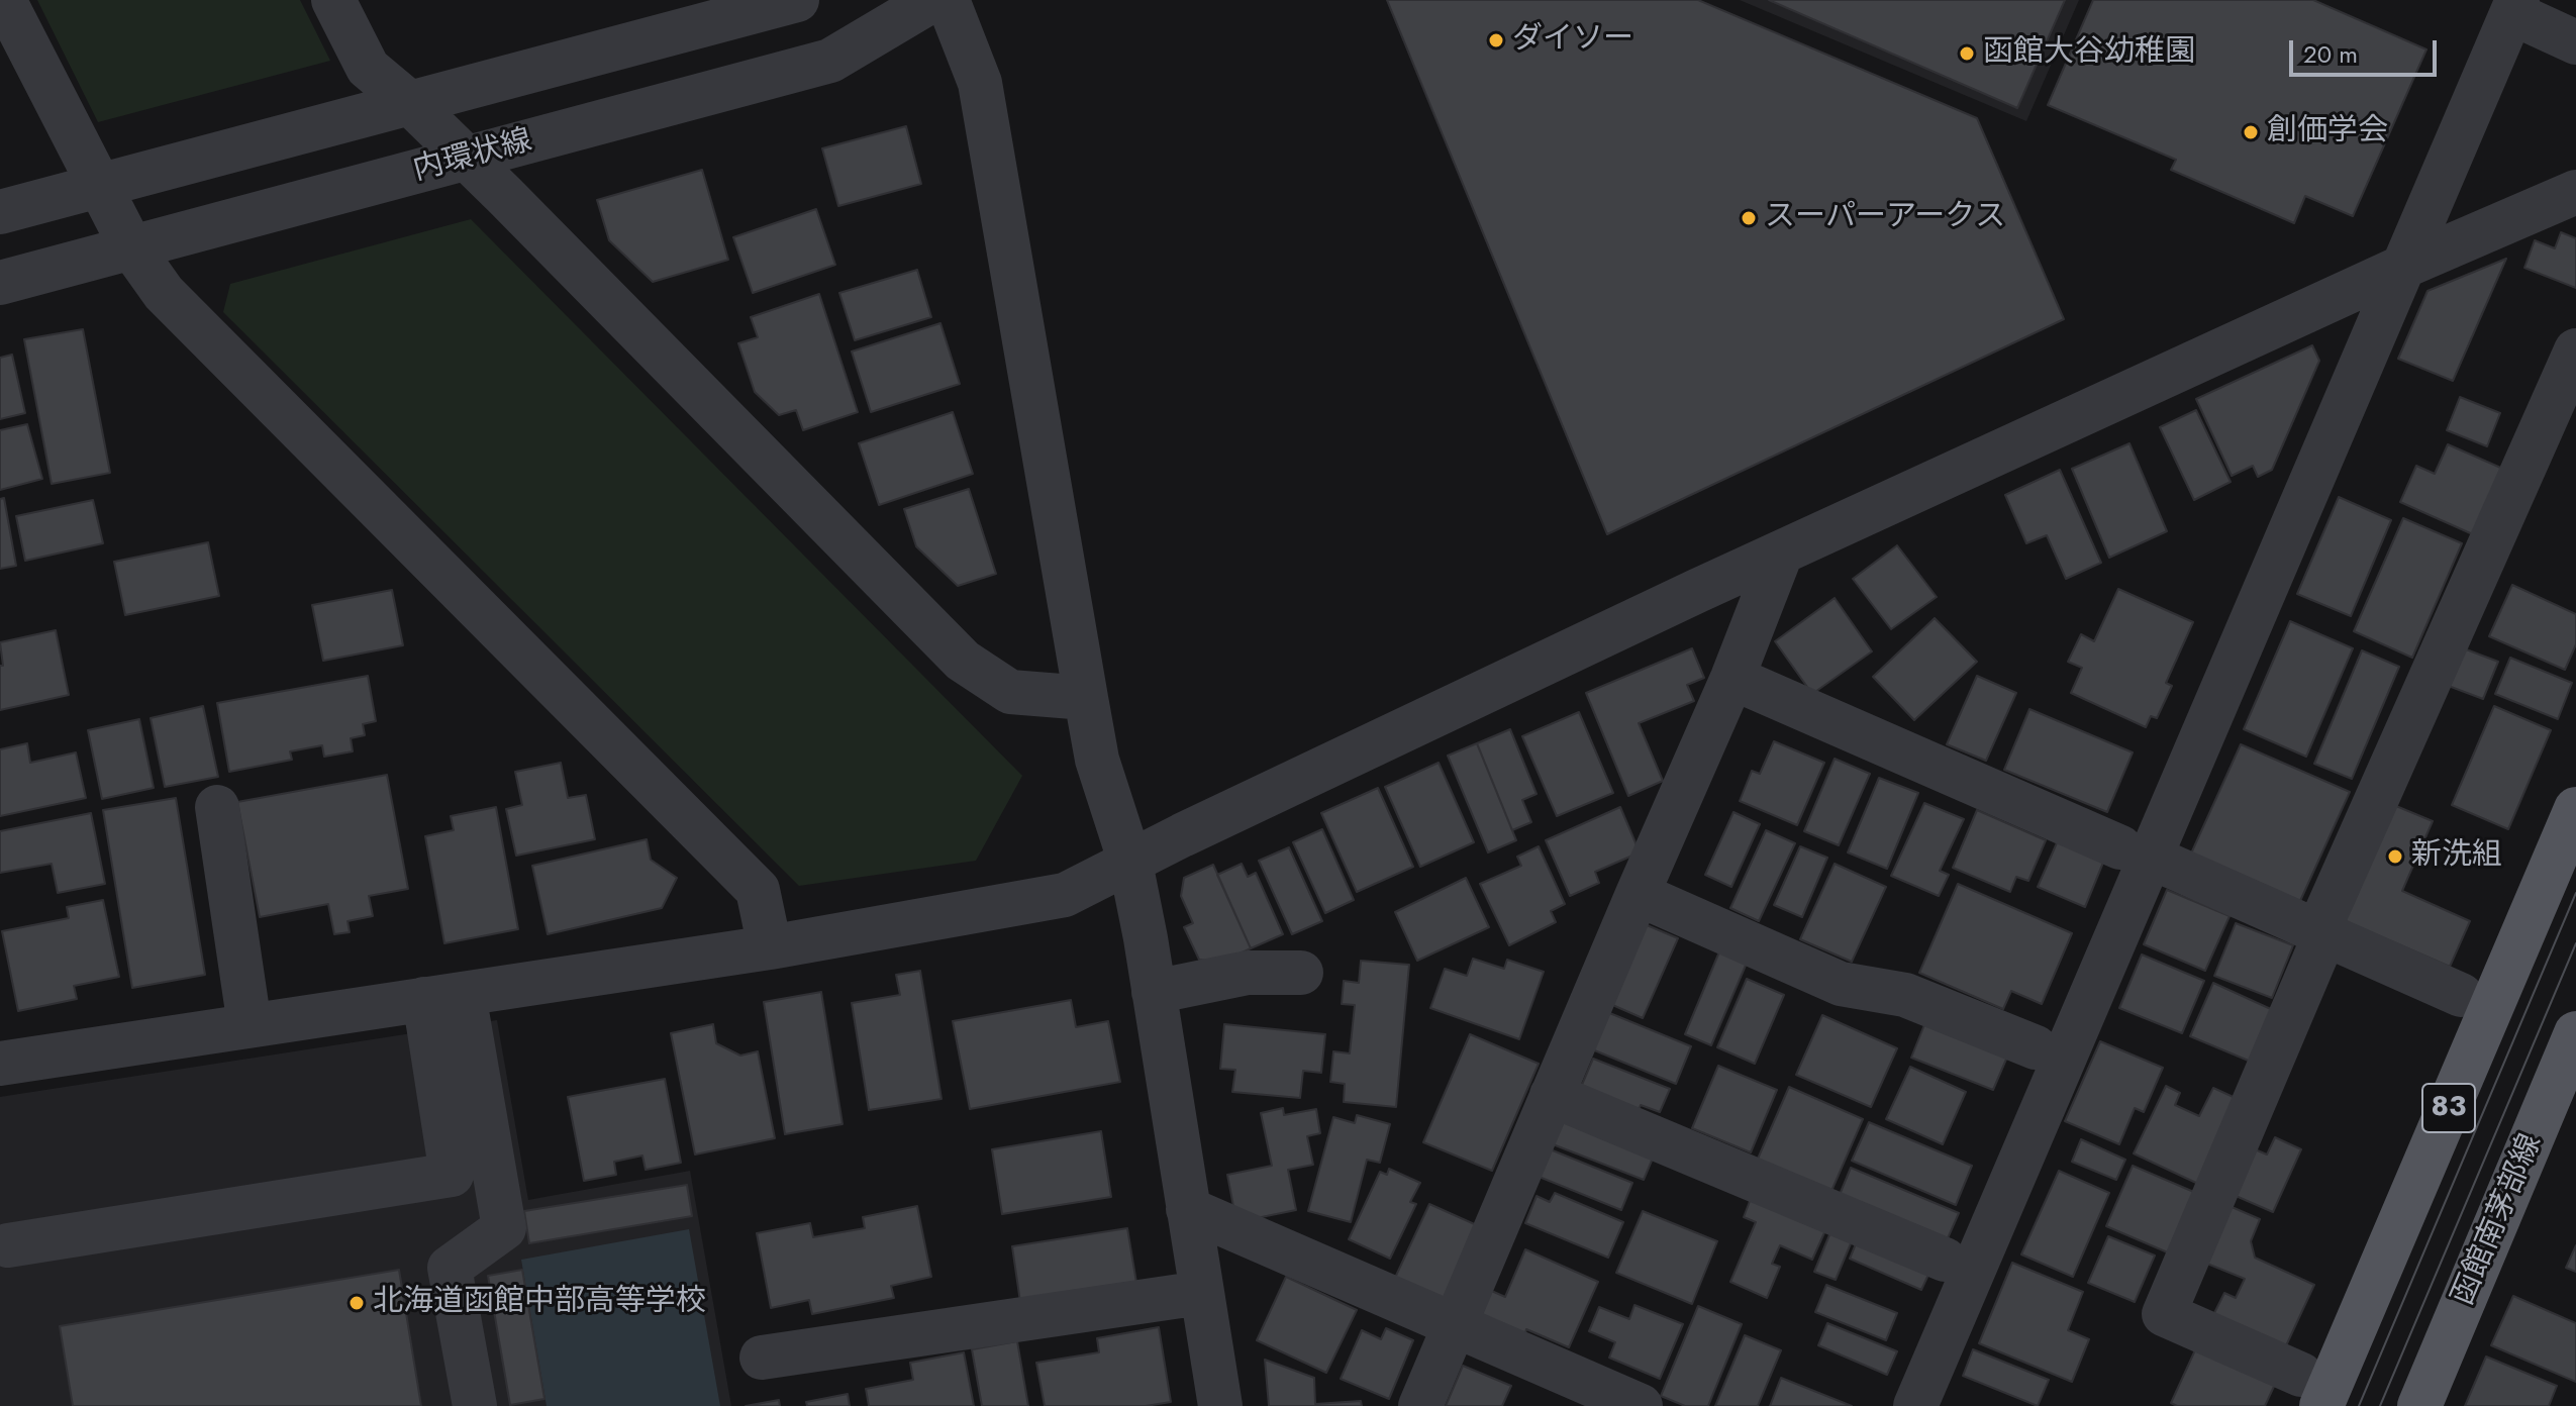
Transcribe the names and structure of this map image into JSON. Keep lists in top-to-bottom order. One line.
{"streets":{"main road":["83","函館南茅部線"],"street":["内環状線"]},"places":["ダイソー","函館大谷幼稚園","創価学会","スーパーアークス","新洗組","北海道函館中部高等学校"],"scale_bar":"20 m"}
